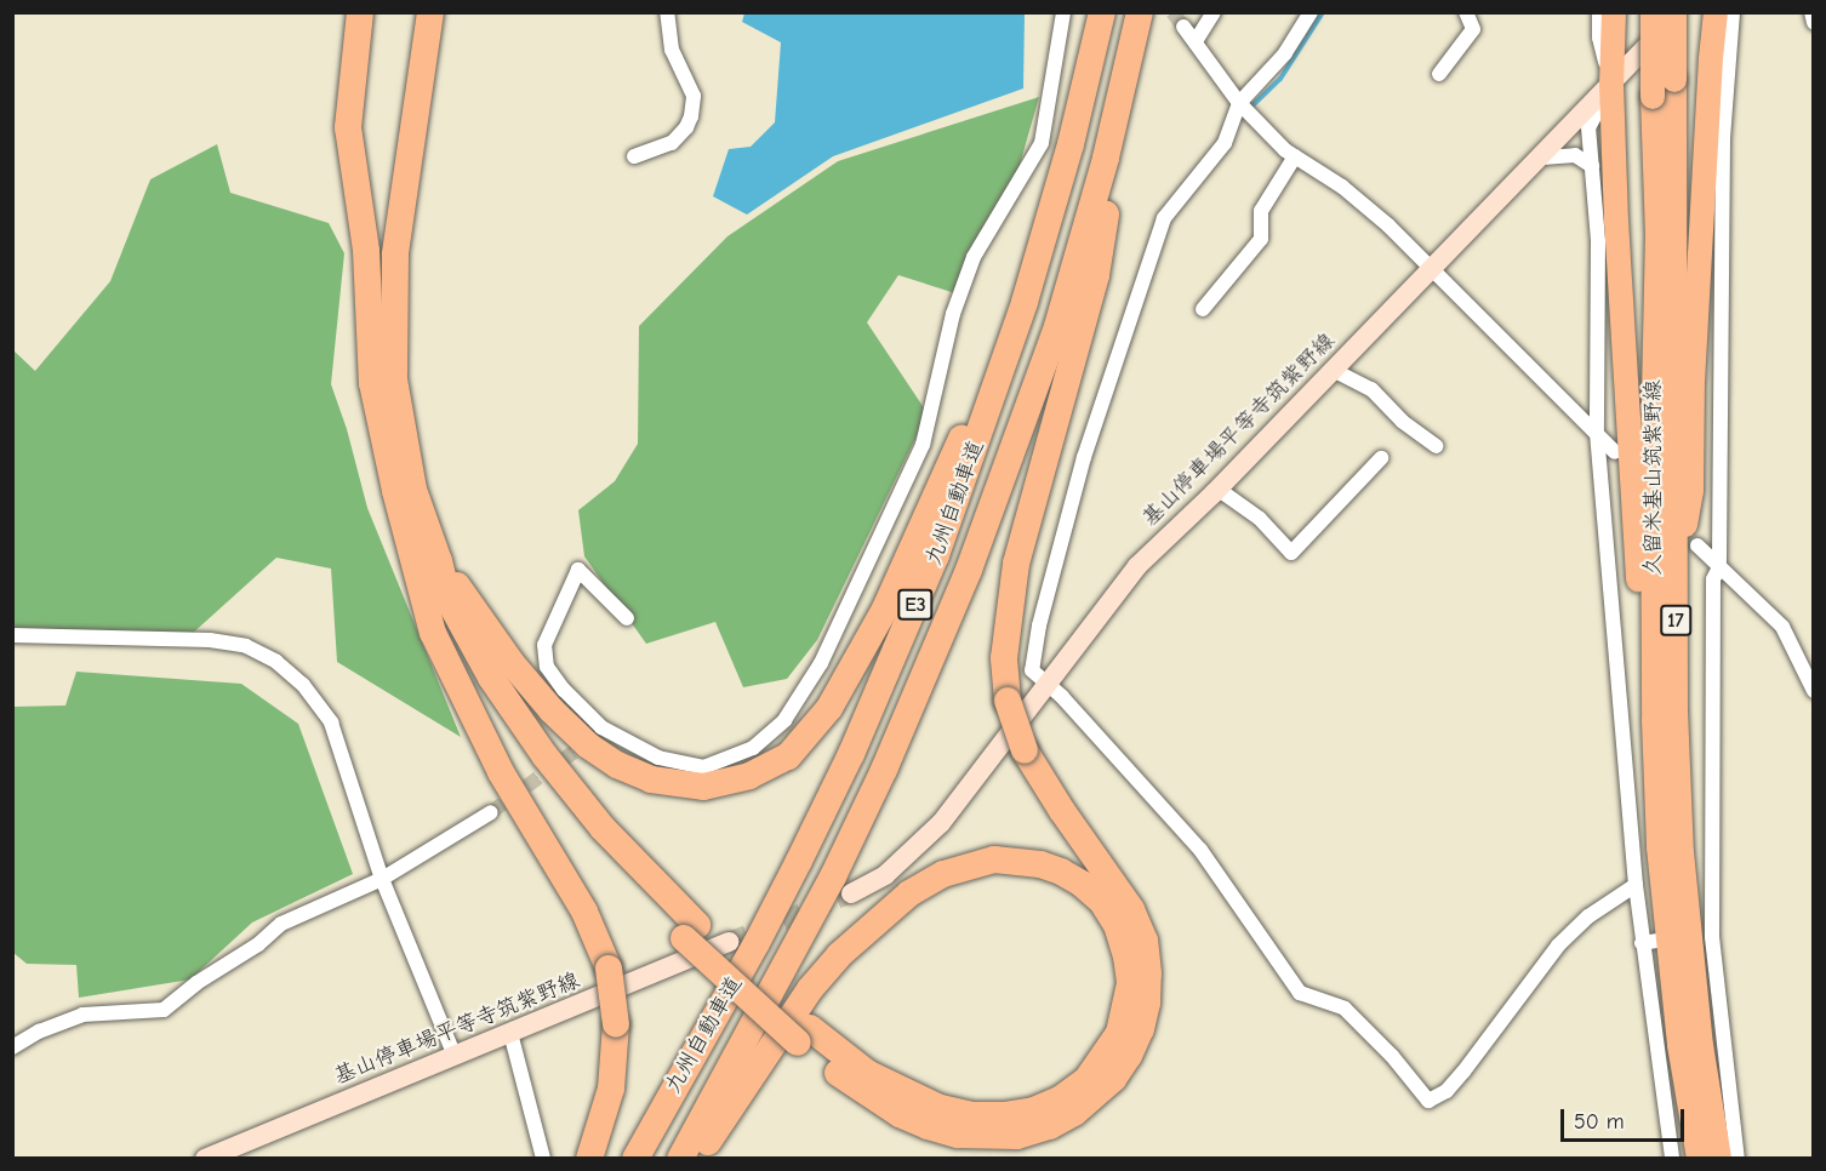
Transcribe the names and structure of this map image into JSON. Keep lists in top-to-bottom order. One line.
{"streets":{"highway":["九州自動車道","E3"],"main road":["基山停車場平等寺筑紫野線","久留米基山筑紫野線","17"]},"crossings":[["基山停車場平等寺筑紫野線","久留米基山筑紫野線"]],"scale_bar":"50 m"}
